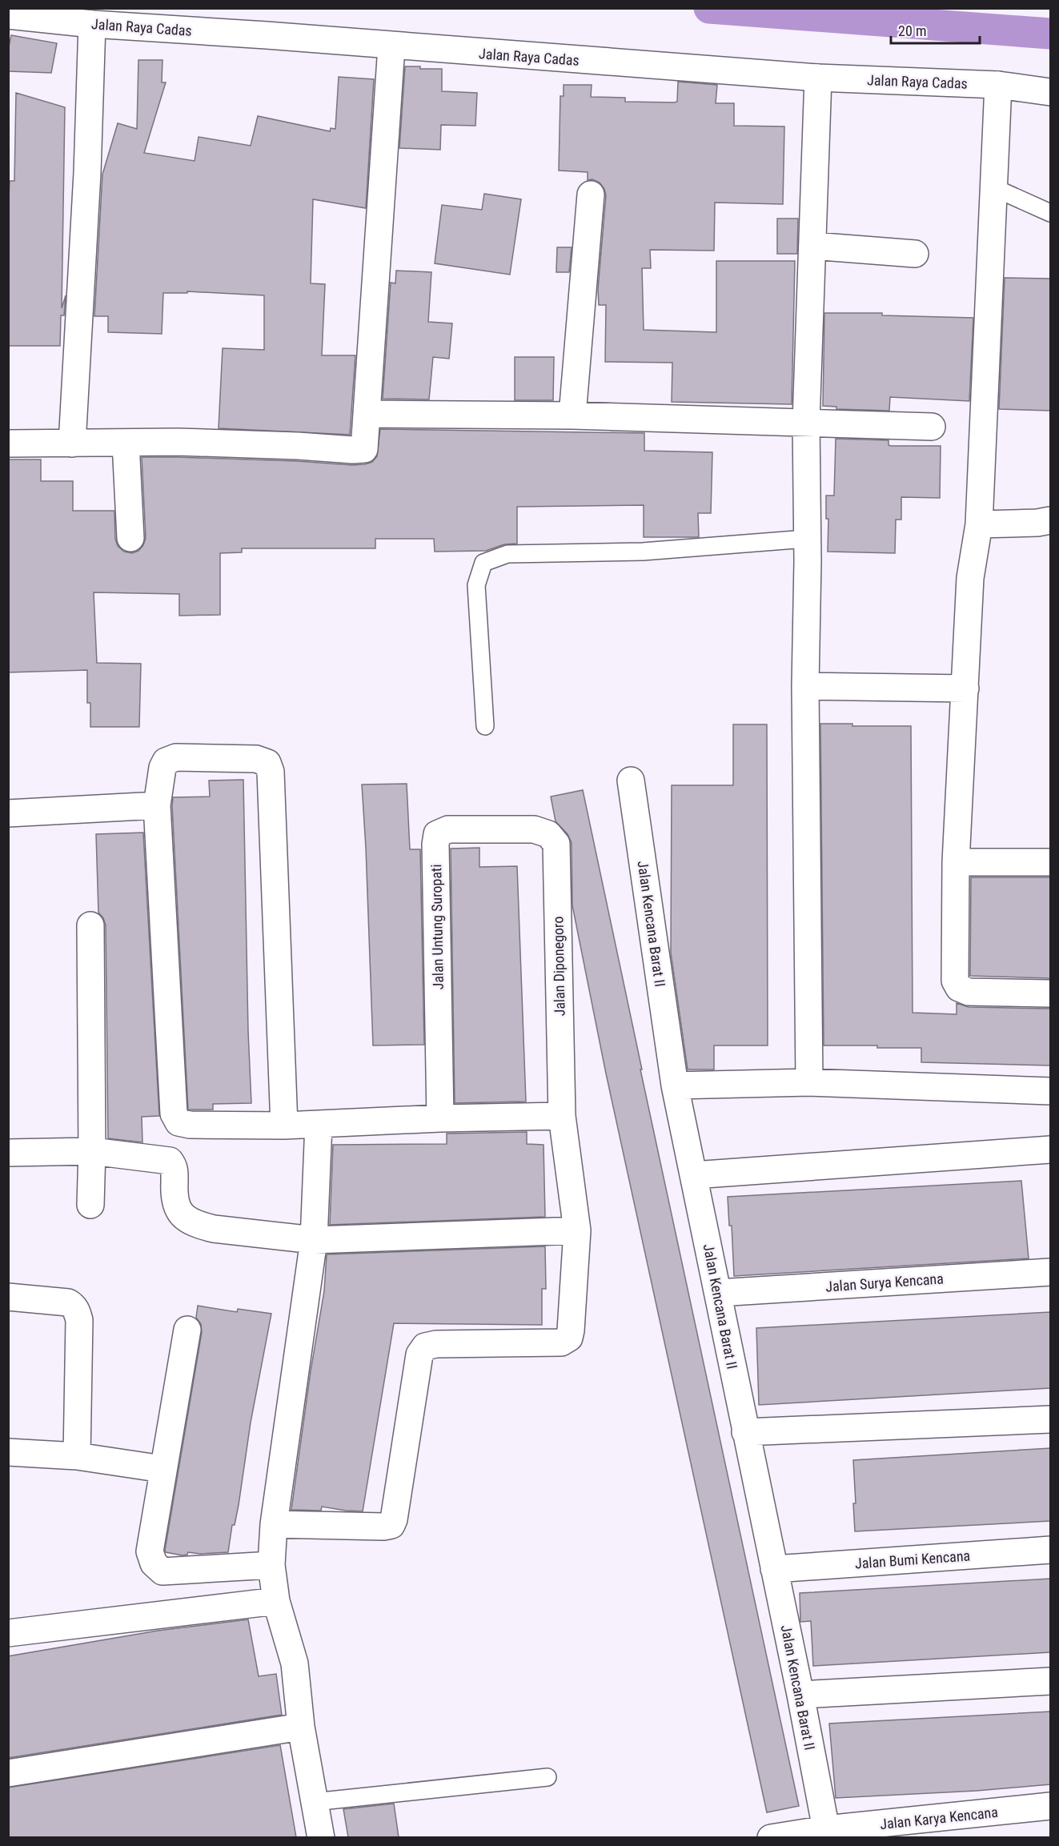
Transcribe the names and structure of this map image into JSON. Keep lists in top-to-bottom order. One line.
{"streets":{"street":["Jalan Raya Cadas","Jalan Kencana Barat II","Jalan Untung Suropati","Jalan Diponegoro","Jalan Surya Kencana","Jalan Bumi Kencana","Jalan Karya Kencana"]},"crossings":[["Jalan Kencana Barat II","Jalan Surya Kencana"],["Jalan Kencana Barat II","Jalan Bumi Kencana"],["Jalan Kencana Barat II","Jalan Karya Kencana"],["Jalan Untung Suropati","Jalan Diponegoro"]],"scale_bar":"20 m"}
